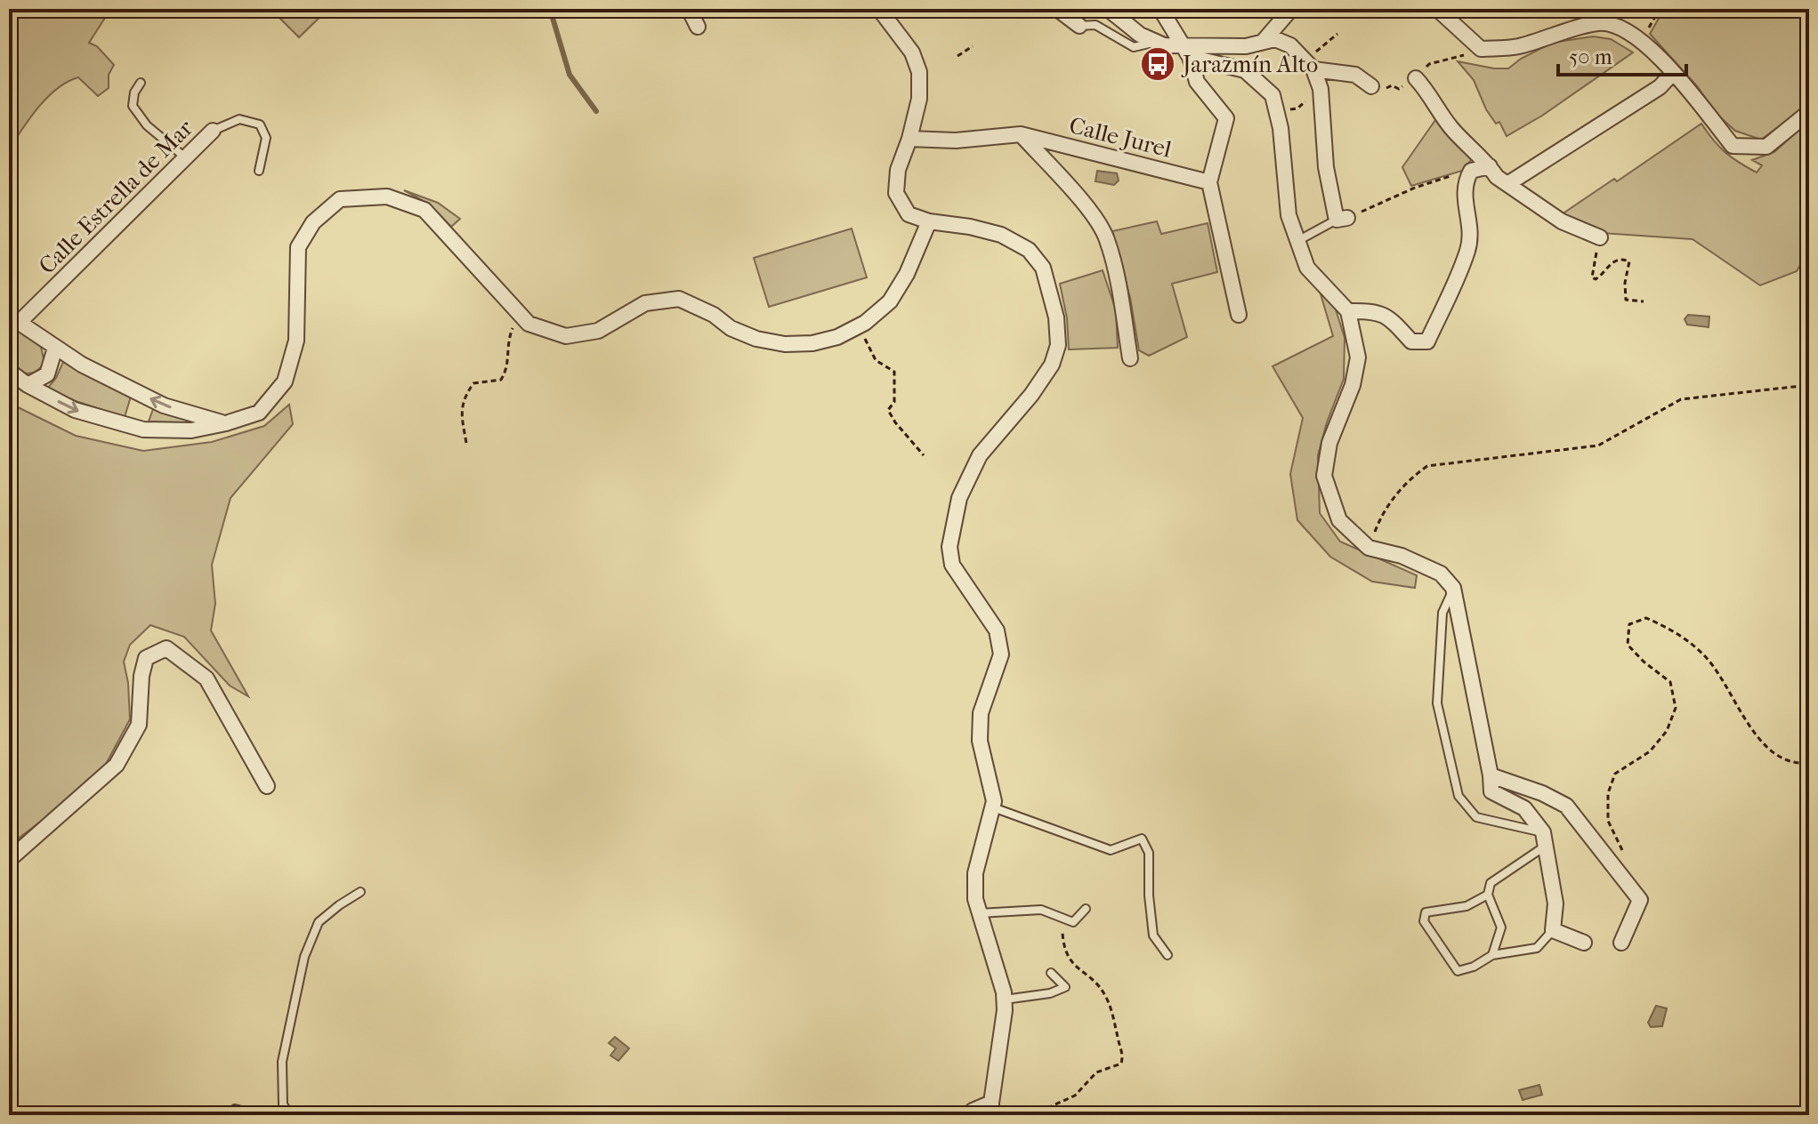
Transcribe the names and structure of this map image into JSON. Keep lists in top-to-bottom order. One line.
{"streets":{"street":["Calle Jurel","Calle Estrella de Mar"]},"places":{"bus stop":["Jarazmín Alto"]},"scale_bar":"50 m"}
